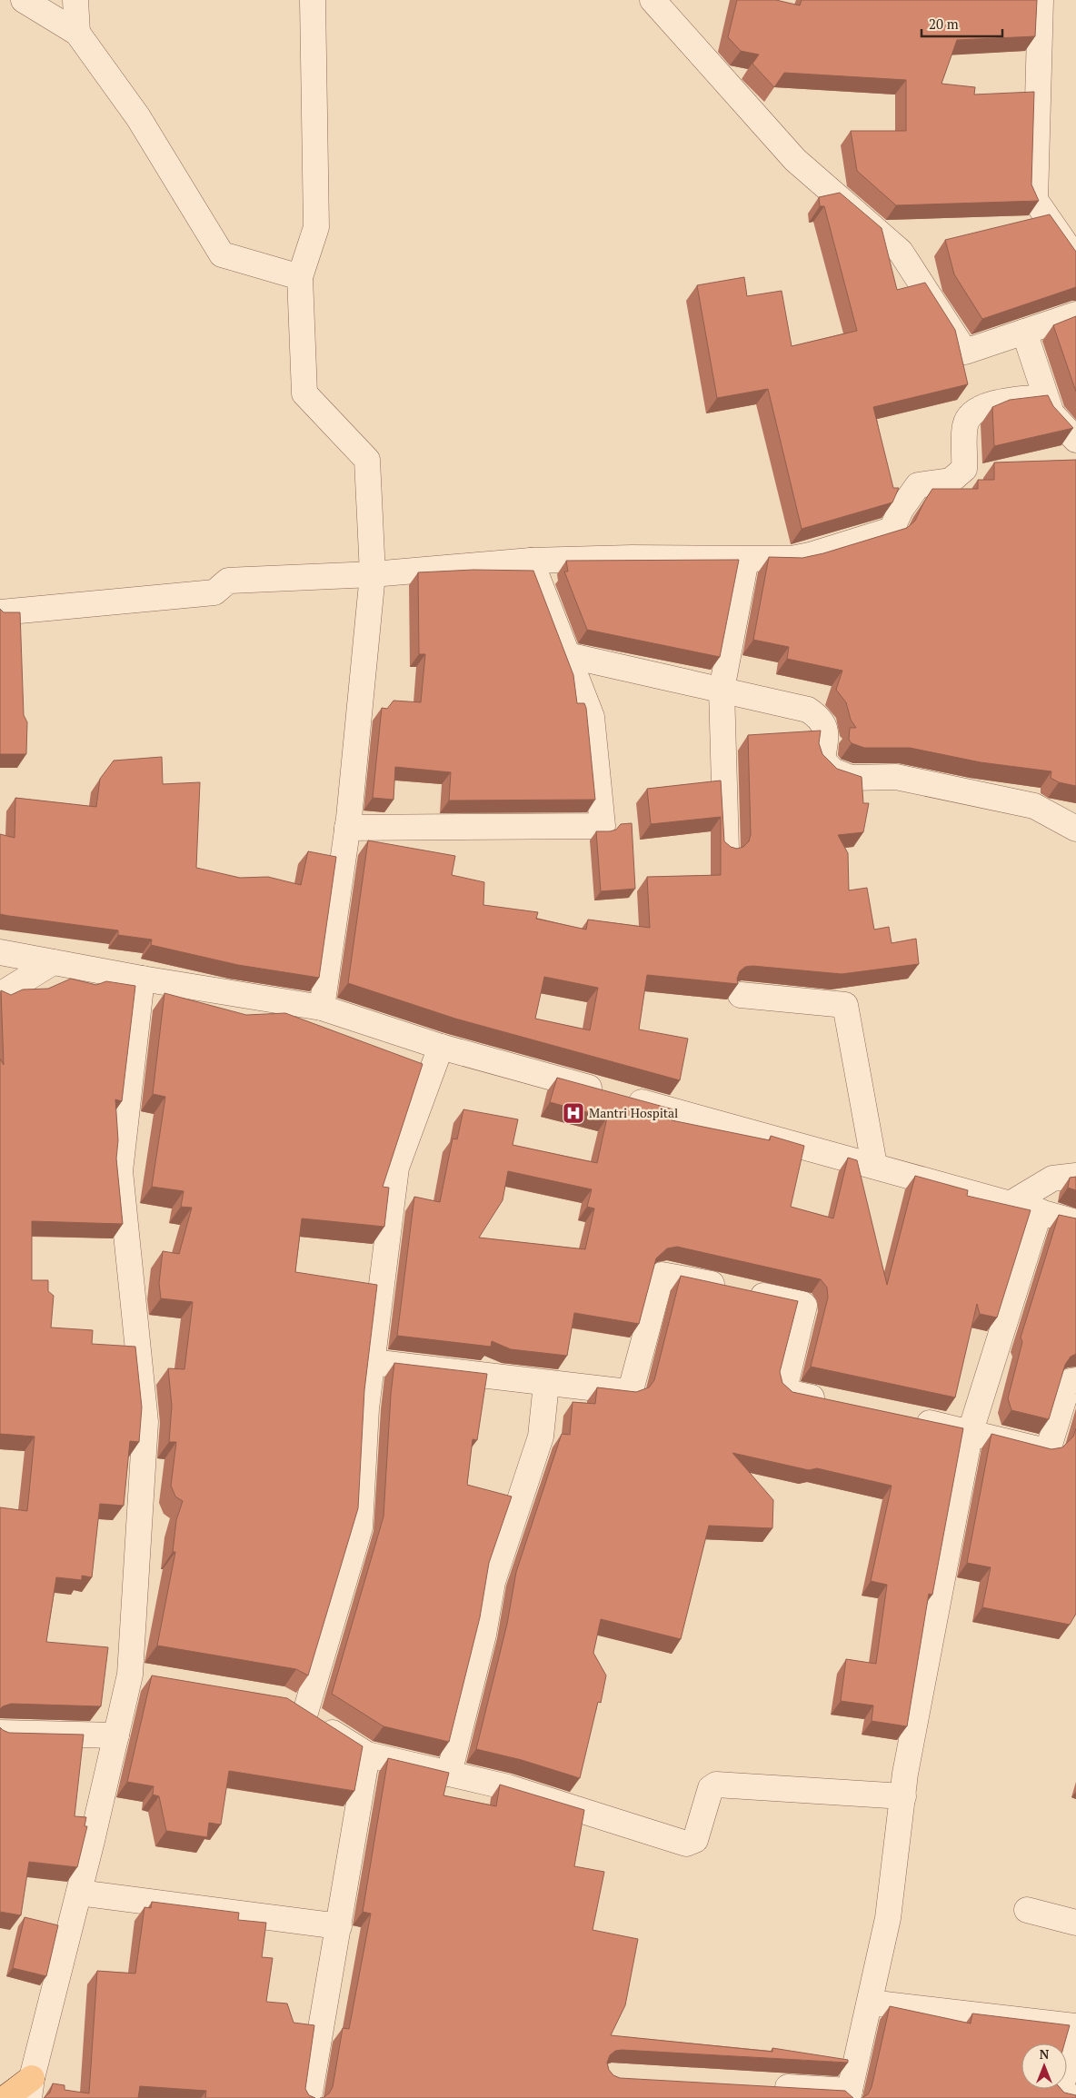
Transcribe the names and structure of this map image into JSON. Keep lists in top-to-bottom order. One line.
{"places":{"hospital":["Mantri Hospital"]},"scale_bar":"20 m","north":"top"}
